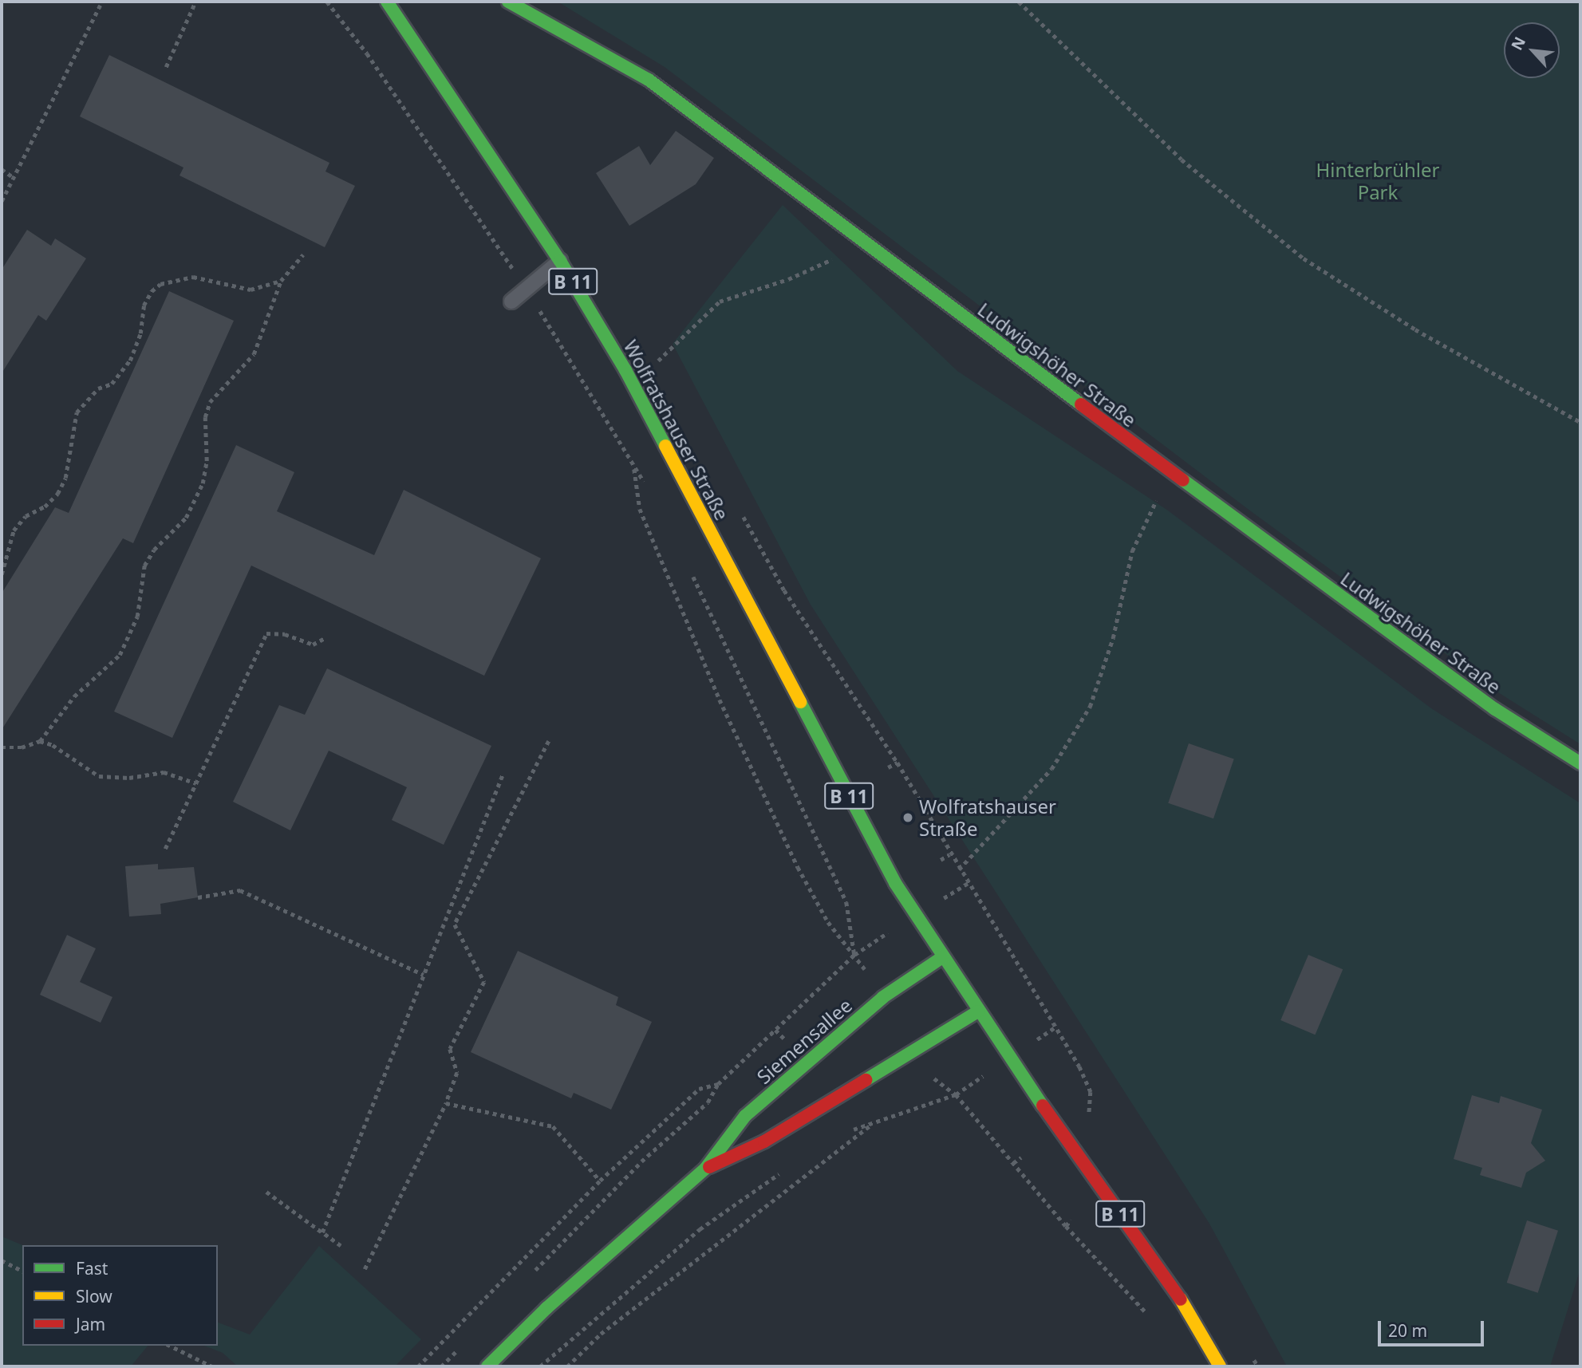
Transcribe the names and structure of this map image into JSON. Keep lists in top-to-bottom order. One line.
{"streets":{"main road":["B 11","Ludwigshöher Straße","Wolfratshauser Straße","Siemensallee"]},"crossings":[["Wolfratshauser Straße","Siemensallee"]],"parks":["Hinterbrühler Park"],"places":["Wolfratshauser Straße"],"legend":["Fast","Slow","Jam"],"scale_bar":"20 m","north":"top left"}
